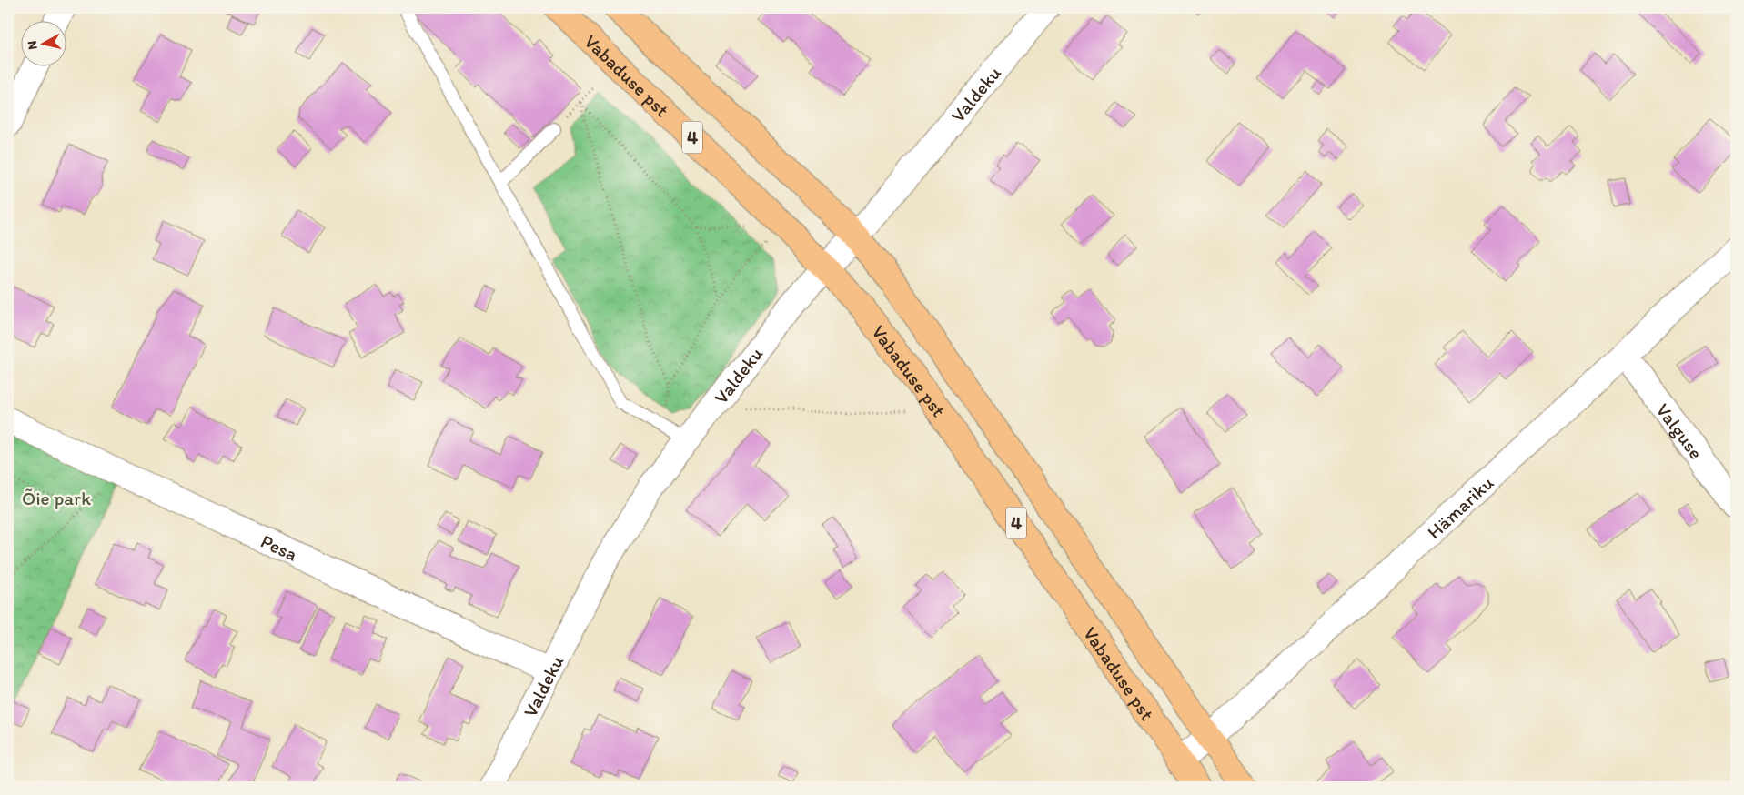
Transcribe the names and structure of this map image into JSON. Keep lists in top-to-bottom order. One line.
{"streets":{"highway":["Vabaduse pst","4"],"street":["Valdeku","Valguse","Hämariku","Pesa"]},"crossings":[["Vabaduse pst","Valdeku"],["Vabaduse pst","Hämariku"],["Valdeku","Pesa"],["Valguse","Hämariku"]],"parks":["Õie park"],"north":"left"}
